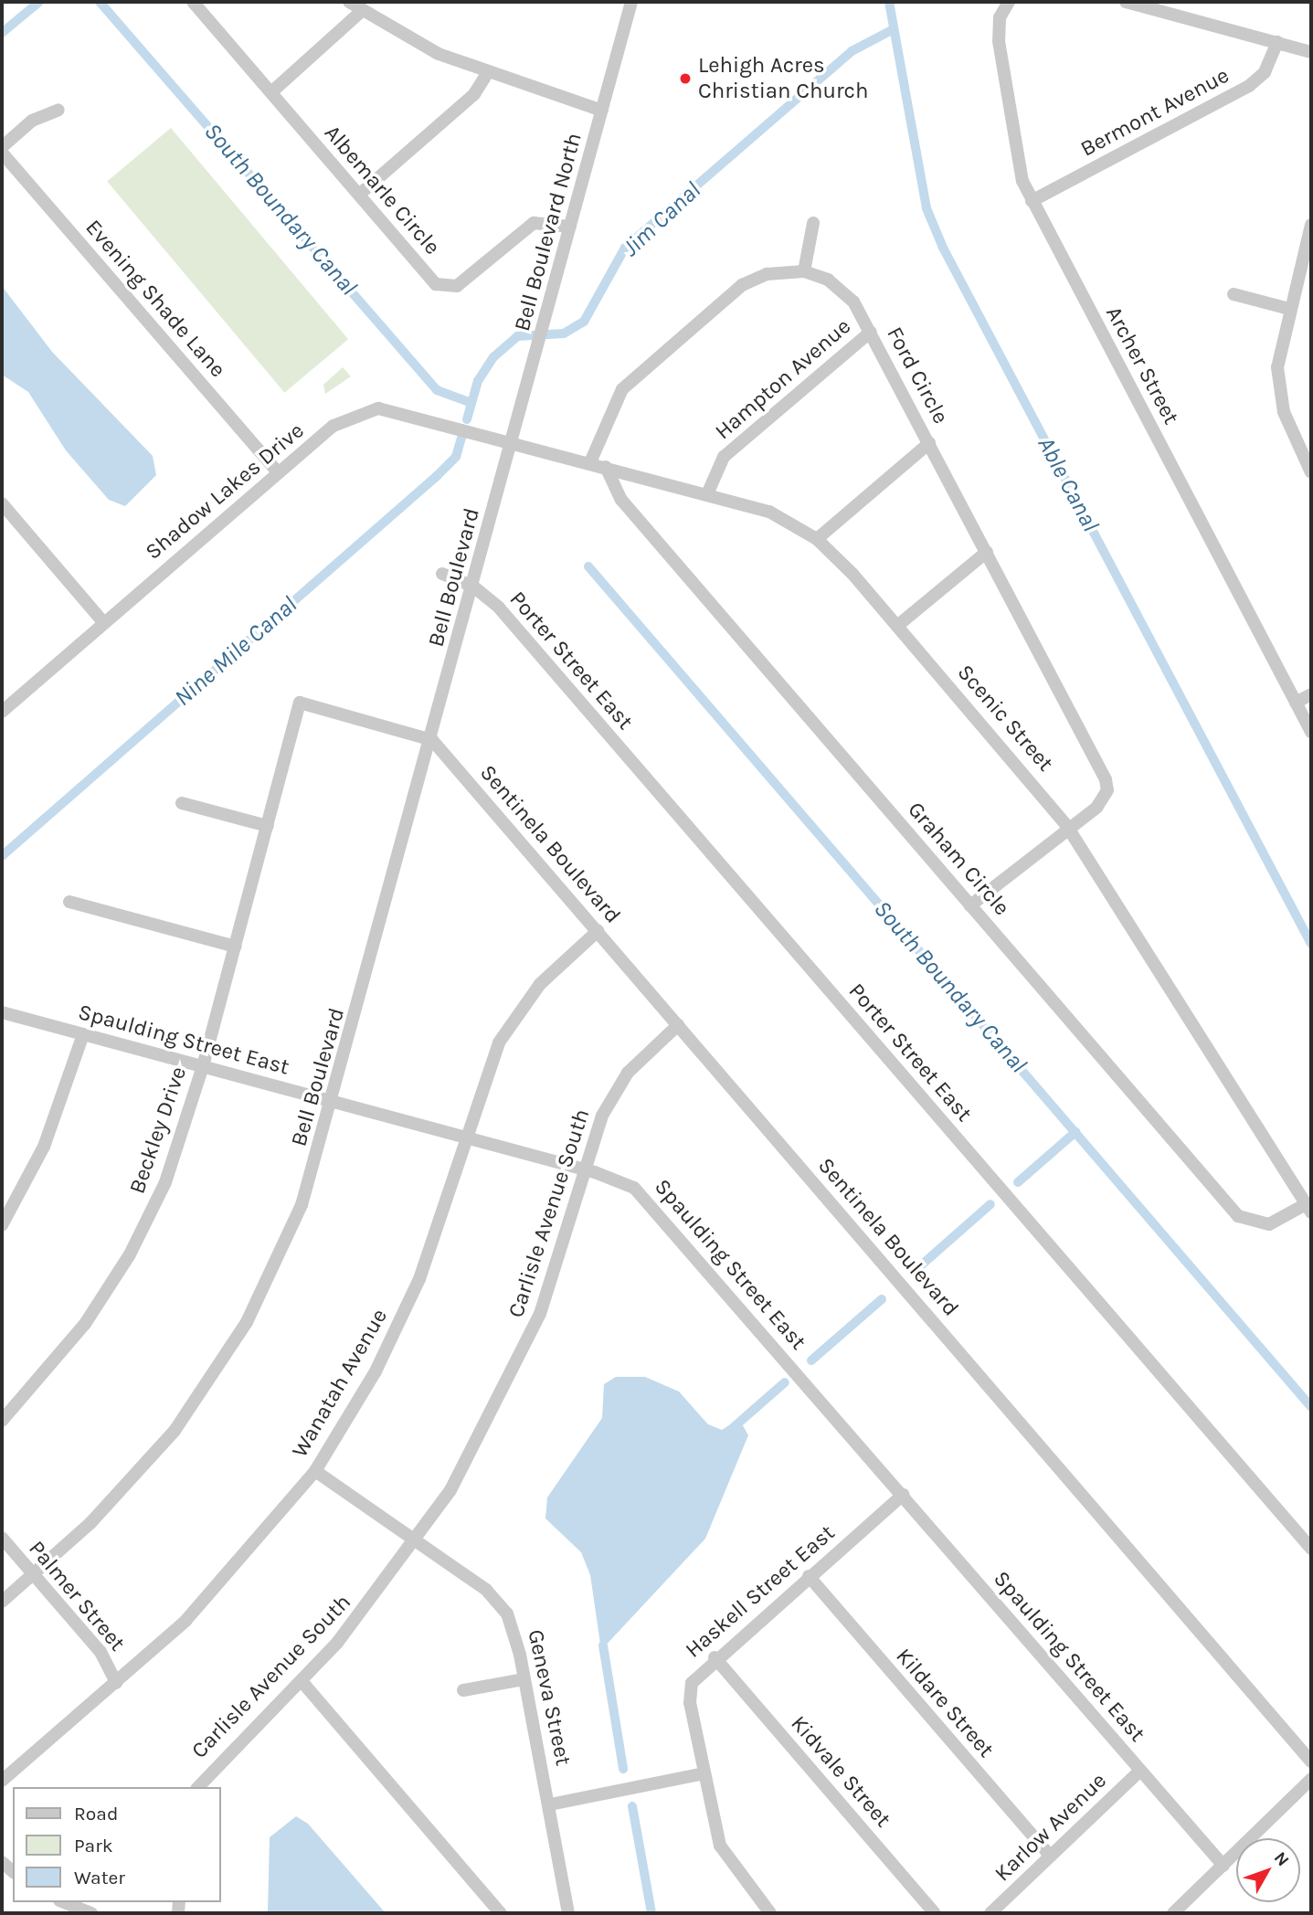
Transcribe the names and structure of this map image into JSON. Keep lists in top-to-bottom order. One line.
{"streets":{"street":["Bermont Avenue","Albemarle Circle","Bell Boulevard North","Evening Shade Lane","Archer Street","Ford Circle","Hampton Avenue","Shadow Lakes Drive","Bell Boulevard","Porter Street East","Scenic Street","Sentinela Boulevard","Graham Circle","Spaulding Street East","Beckley Drive","Carlisle Avenue South","Wanatah Avenue","Haskell Street East","Palmer Street","Geneva Street","Kildare Street","Kidvale Street","Karlow Avenue"]},"crossings":[["Bermont Avenue","Archer Street"],["Albemarle Circle","Bell Boulevard North"],["Bell Boulevard North","Shadow Lakes Drive"],["Bell Boulevard North","Bell Boulevard"],["Bell Boulevard North","Scenic Street"],["Evening Shade Lane","Shadow Lakes Drive"],["Ford Circle","Hampton Avenue"],["Ford Circle","Scenic Street"],["Hampton Avenue","Scenic Street"],["Shadow Lakes Drive","Scenic Street"],["Bell Boulevard","Porter Street East"],["Bell Boulevard","Sentinela Boulevard"],["Bell Boulevard","Spaulding Street East"],["Bell Boulevard","Beckley Drive"],["Bell Boulevard","Palmer Street"],["Scenic Street","Graham Circle"],["Sentinela Boulevard","Beckley Drive"],["Sentinela Boulevard","Carlisle Avenue South"],["Sentinela Boulevard","Wanatah Avenue"],["Spaulding Street East","Beckley Drive"],["Spaulding Street East","Carlisle Avenue South"],["Spaulding Street East","Wanatah Avenue"],["Spaulding Street East","Haskell Street East"],["Spaulding Street East","Karlow Avenue"],["Carlisle Avenue South","Geneva Street"],["Wanatah Avenue","Palmer Street"],["Wanatah Avenue","Geneva Street"],["Haskell Street East","Kildare Street"],["Haskell Street East","Kidvale Street"],["Kildare Street","Karlow Avenue"]],"water":["South Boundary Canal","Jim Canal","Able Canal","Nine Mile Canal"],"places":["Lehigh Acres Christian Church"],"legend":["Road","Park","Water"],"north":"top right"}
